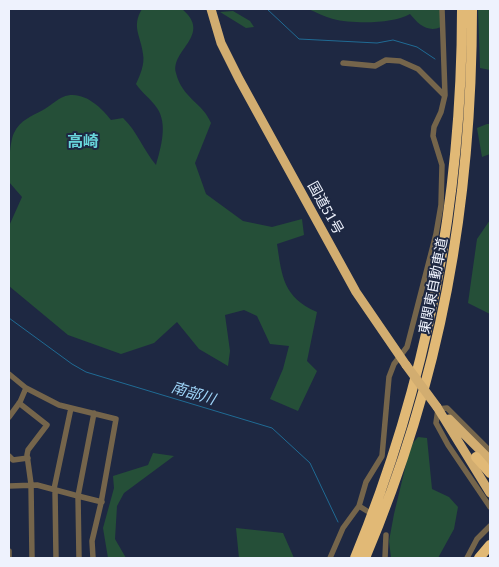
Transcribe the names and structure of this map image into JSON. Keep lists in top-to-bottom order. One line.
{"streets":{"highway":["国道51号","東関東自動車道"]},"districts":["高崎"],"water":["南部川"]}
